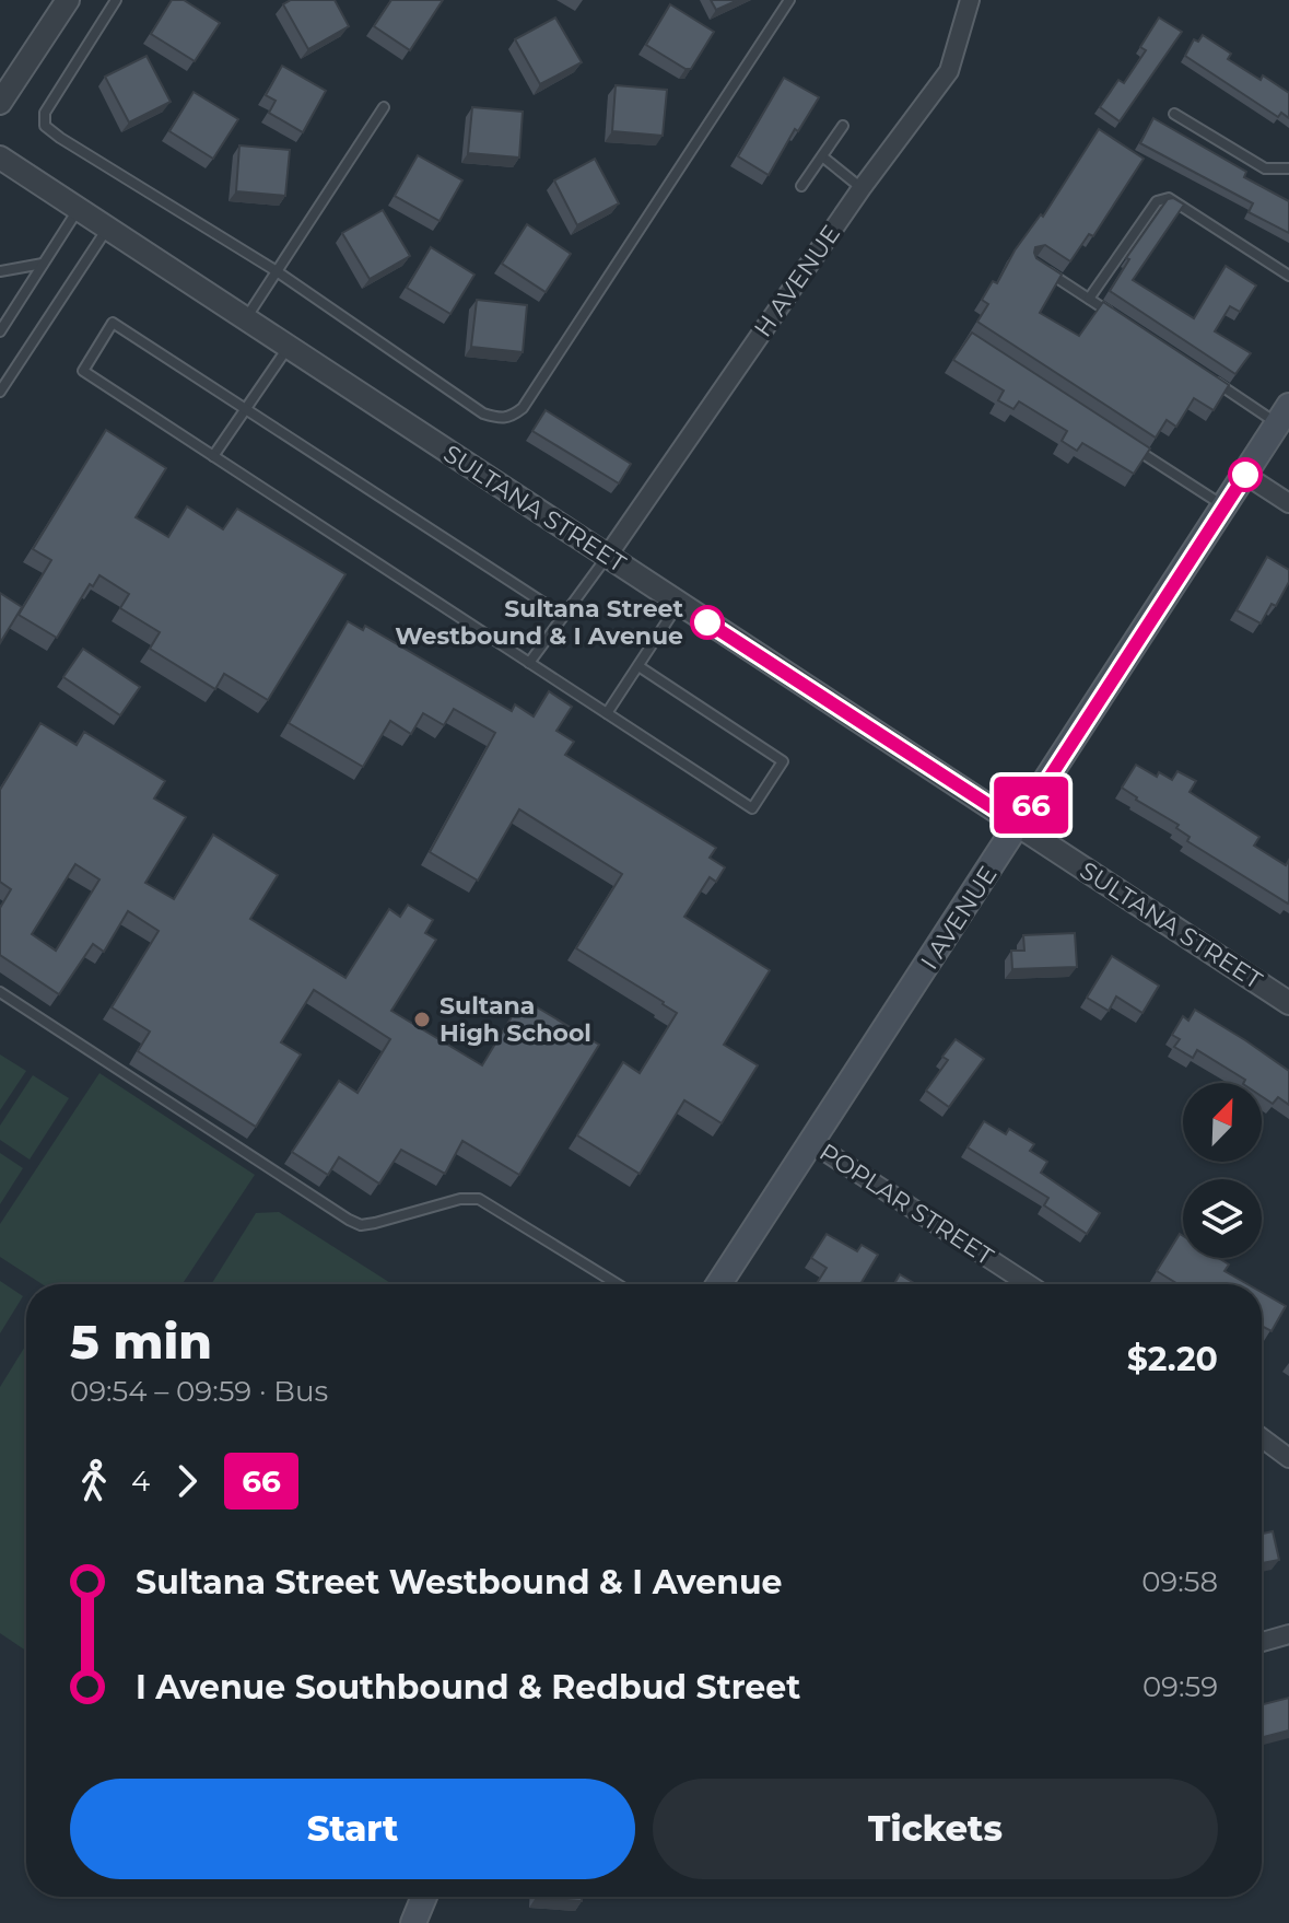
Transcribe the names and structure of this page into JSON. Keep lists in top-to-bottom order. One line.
{"streets":{"main road":["I AVENUE"],"street":["H AVENUE","SULTANA STREET","POPLAR STREET"]},"crossings":[["H AVENUE","SULTANA STREET"],["SULTANA STREET","I AVENUE"],["I AVENUE","POPLAR STREET"]],"places":["Sultana Street Westbound & I Avenue","Sultana High School"],"lines":["bus line 66"],"north":"top right","page":{"on_map":"66","heading":["5 min","09:54 – 09:59 · Bus","$2.20"],"legs":["4","66"],"list":[{"name":"Sultana Street Westbound & I Avenue","value":"09:58"},{"name":"I Avenue Southbound & Redbud Street","value":"09:59"}],"buttons":["Start","Tickets"]}}
